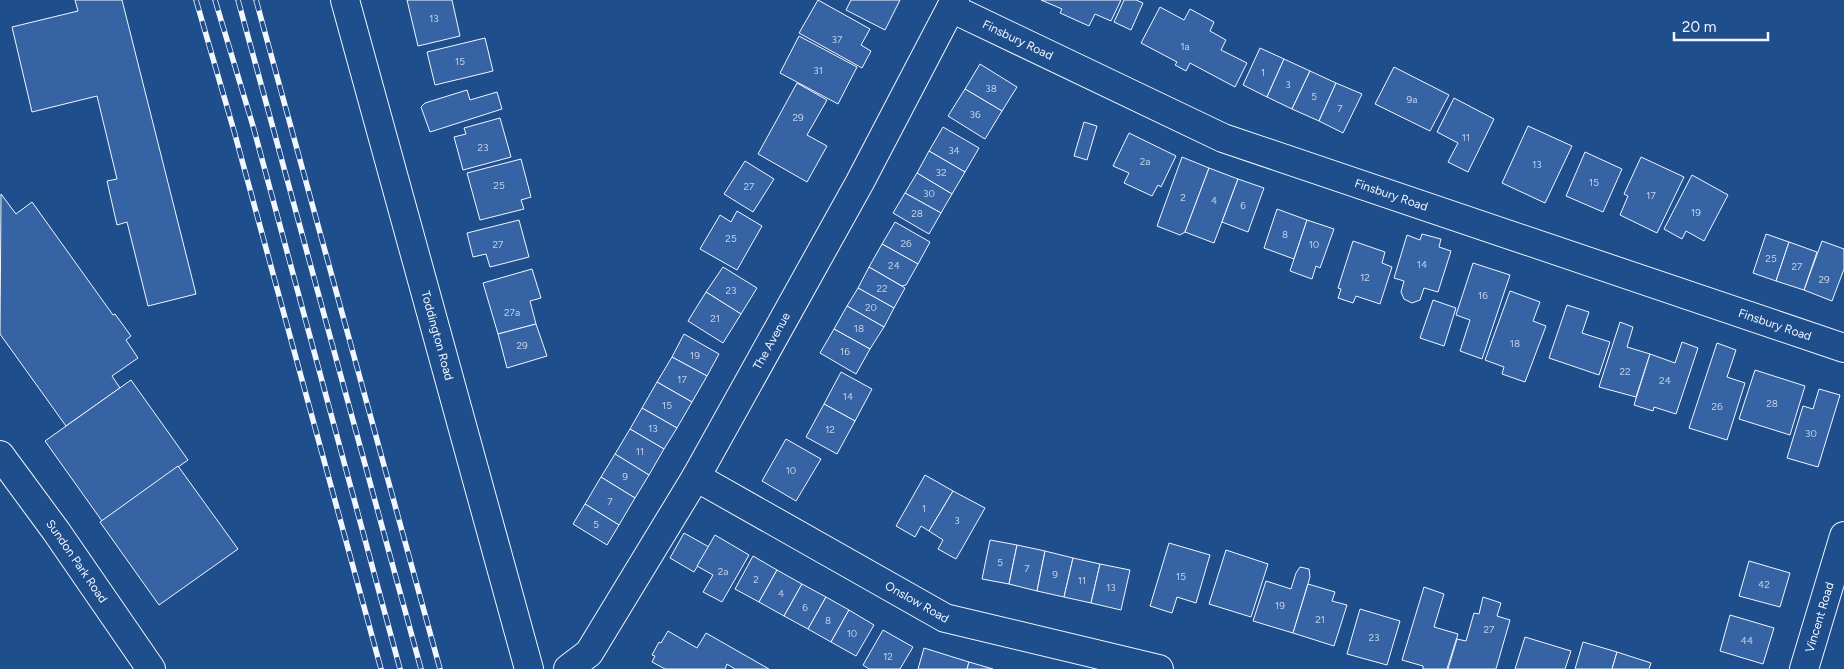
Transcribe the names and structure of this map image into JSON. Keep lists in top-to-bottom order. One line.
{"streets":{"street":["Finsbury Road","Toddington Road","The Avenue","Sundon Park Road","Onslow Road","Vincent Road"]},"crossings":[["Finsbury Road","The Avenue"],["The Avenue","Onslow Road"]],"house_numbers":["13","37","1a","15","31","1","3","38","5","9a","7","36","29","11","23","34","2a","13","32","15","25","27","30","17","2","4","6","19","28","8","25","26","27","10","25","14","24","27","12","29","22","23","16","20","27a","21","18","18","29","16","19","22","17","24","14","28","15","26","13","12","30","11","10","9","7","1","3","5","5","7","2a","9","15","2","11","42","13","4","19","6","21","8","27","10","23","44","12"],"scale_bar":"20 m"}
